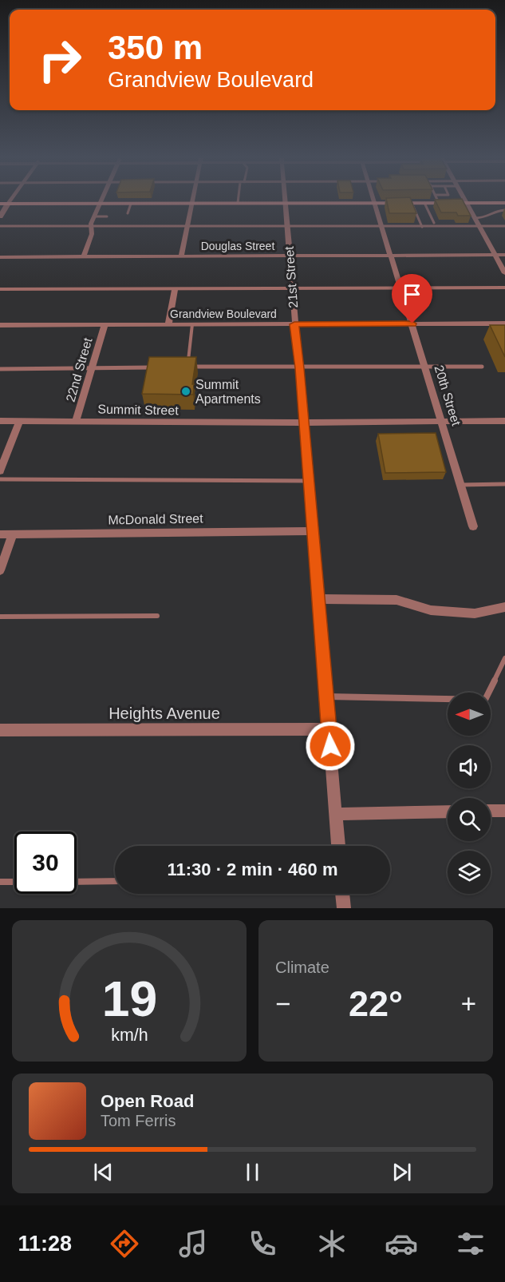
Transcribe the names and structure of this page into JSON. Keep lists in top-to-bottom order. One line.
{"streets":{"street":["Douglas Street","21st Street","Grandview Boulevard","22nd Street","20th Street","Summit Street","McDonald Street","Heights Avenue"]},"crossings":[["Douglas Street","21st Street"],["Douglas Street","20th Street"],["21st Street","Grandview Boulevard"],["21st Street","Summit Street"],["21st Street","McDonald Street"],["21st Street","Heights Avenue"],["Grandview Boulevard","22nd Street"],["Grandview Boulevard","20th Street"],["22nd Street","Summit Street"],["20th Street","Summit Street"]],"places":["Summit Apartments"],"north":"left","page":{"turn":["350 m","Grandview Boulevard"],"limit":"30","trip":"11:30 · 2 min · 460 m","tile":"Climate","heat":["−","22°","+"],"song":["Open Road","Tom Ferris"],"tabs":"11:28","gauge":["19","km/h"]}}
